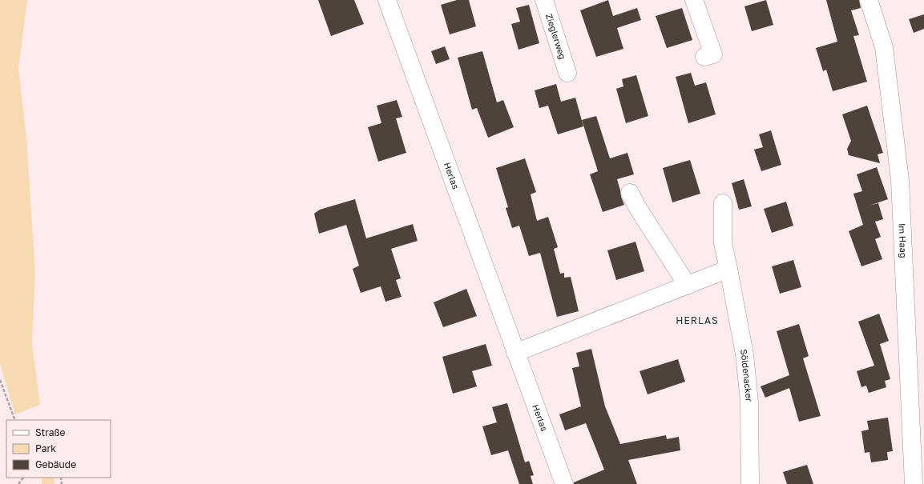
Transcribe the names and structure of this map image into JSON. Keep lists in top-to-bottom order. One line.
{"streets":{"street":["Zieglerweg","Herlas","Im Haag","Söldenacker"]},"districts":["HERLAS"],"legend":["Straße","Park","Gebäude"]}
